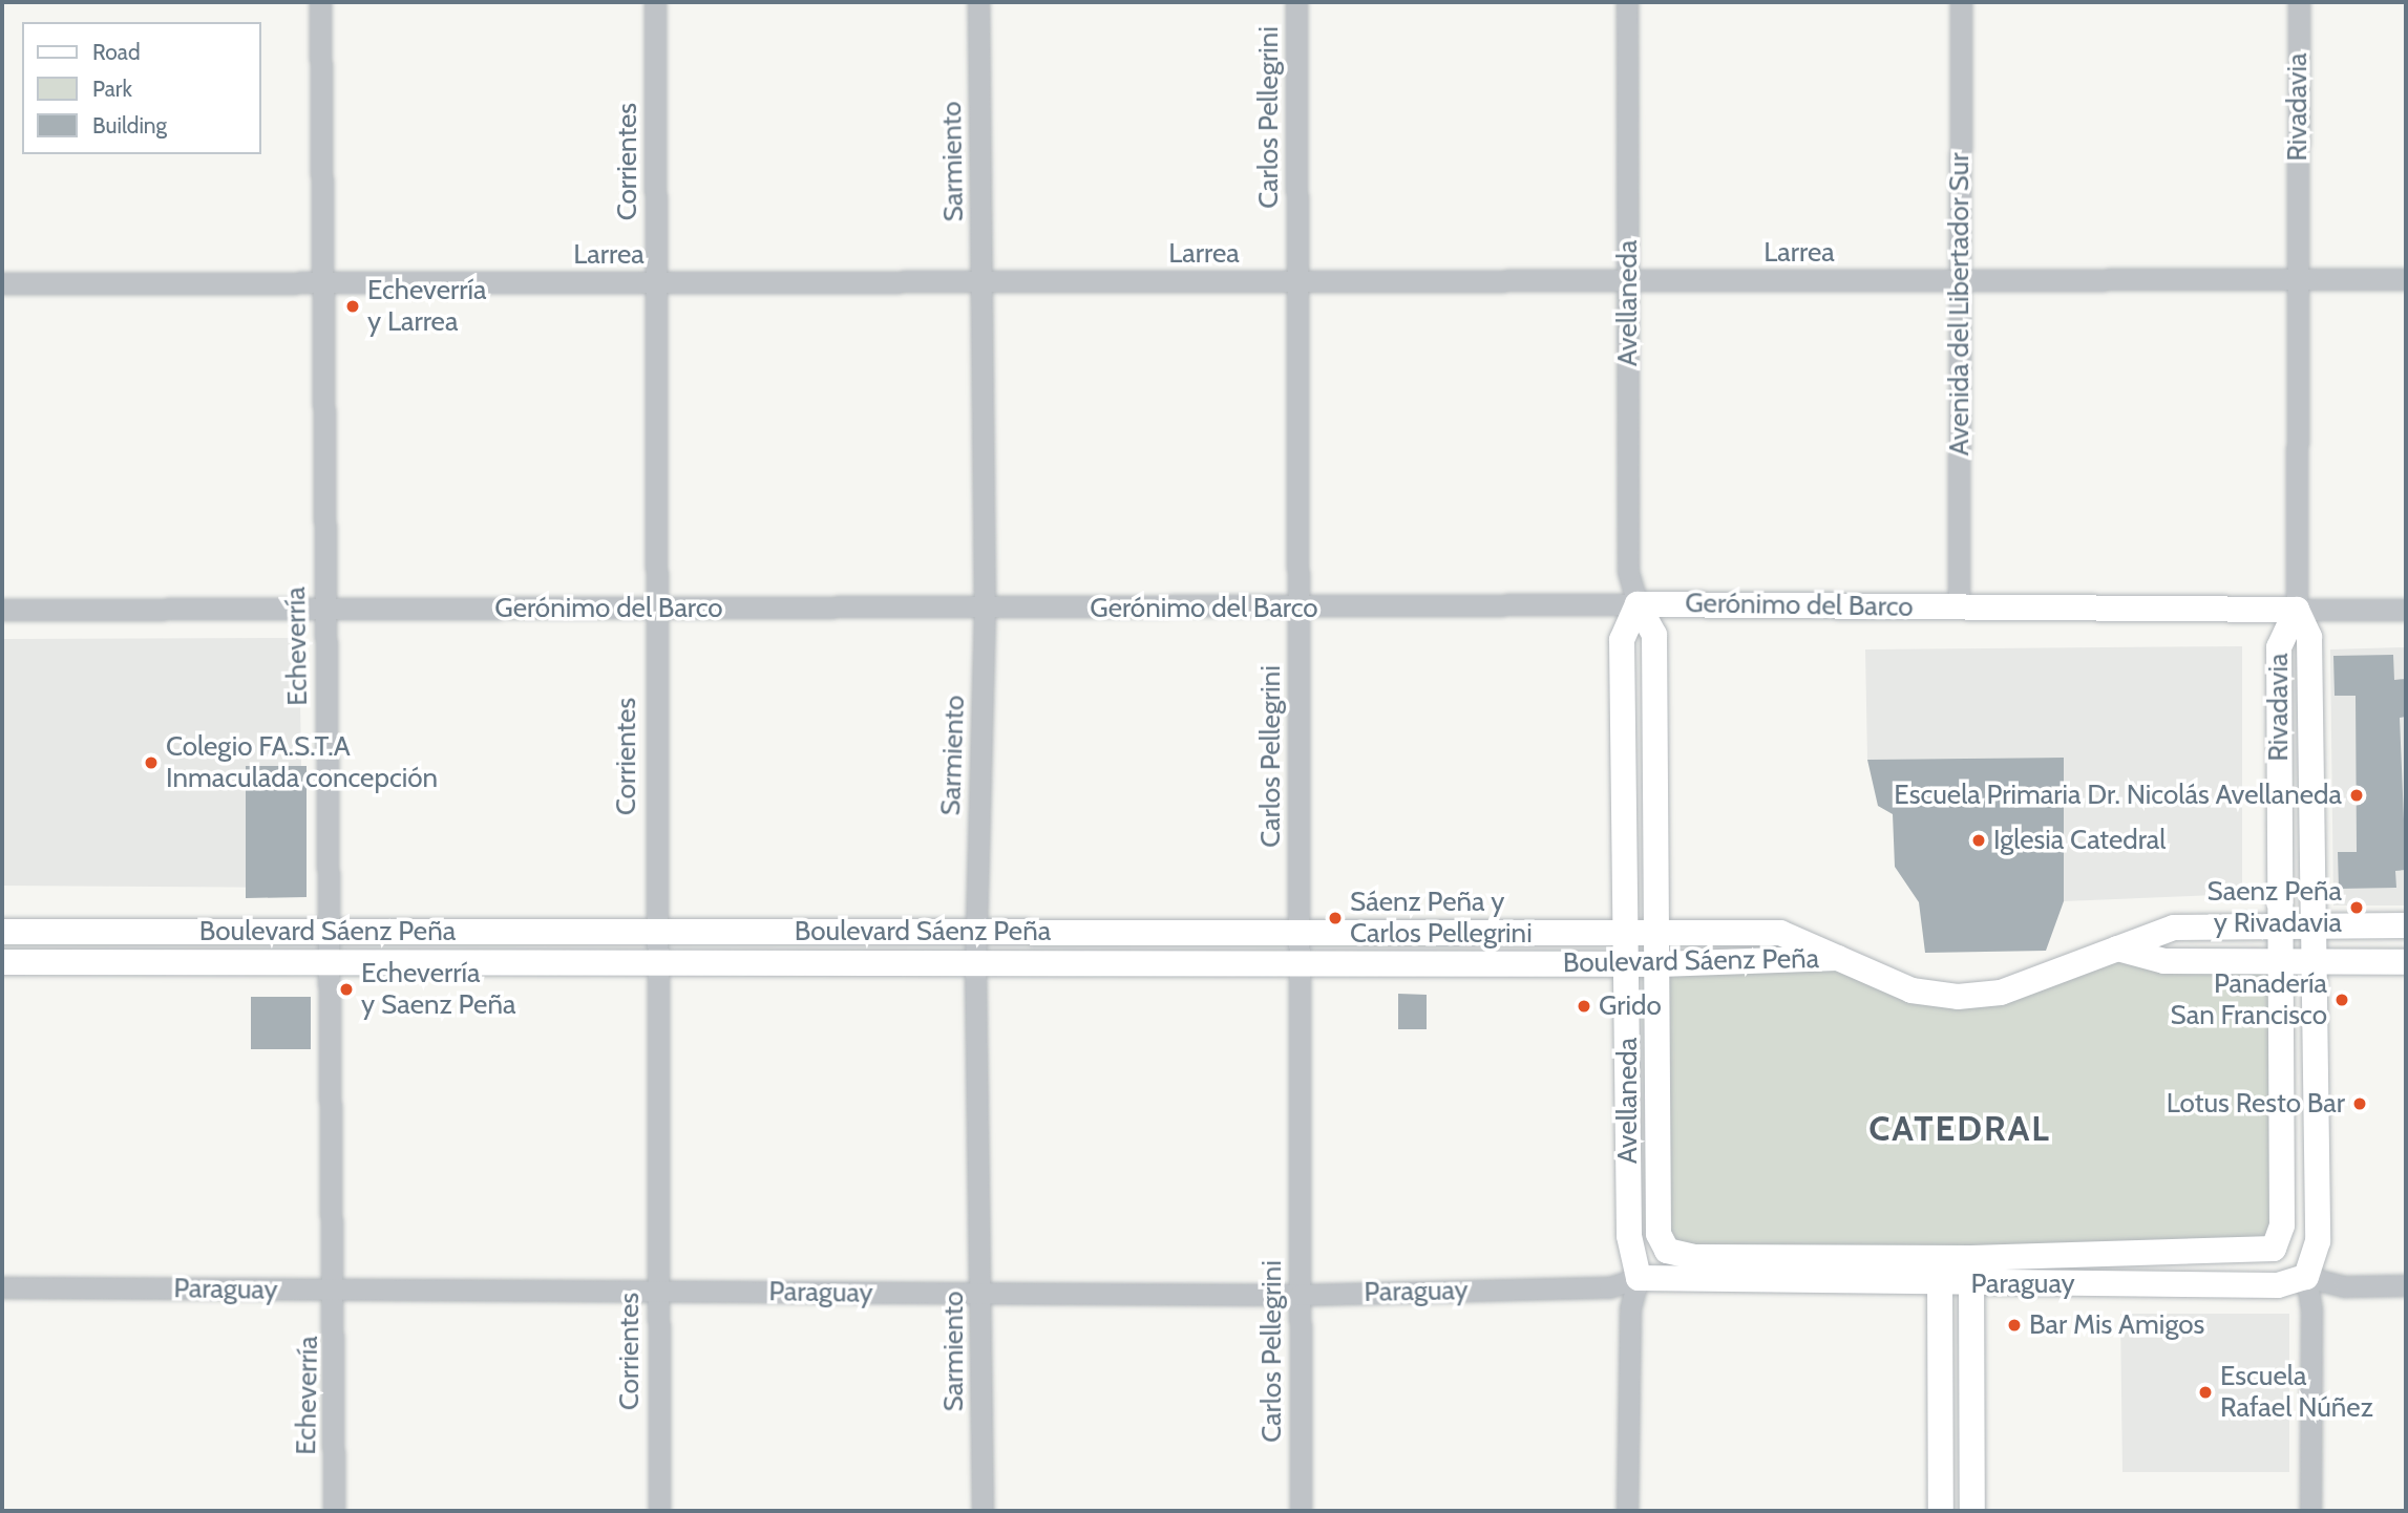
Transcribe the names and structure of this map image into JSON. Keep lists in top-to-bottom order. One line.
{"streets":{"main road":["Rivadavia","Avellaneda","Gerónimo del Barco","Boulevard Sáenz Peña","Paraguay"],"street":["Carlos Pellegrini","Corrientes","Sarmiento","Larrea","Avenida del Libertador Sur","Echeverría"]},"crossings":[["Rivadavia","Larrea"],["Rivadavia","Gerónimo del Barco"],["Rivadavia","Boulevard Sáenz Peña"],["Rivadavia","Paraguay"],["Carlos Pellegrini","Larrea"],["Carlos Pellegrini","Gerónimo del Barco"],["Carlos Pellegrini","Boulevard Sáenz Peña"],["Carlos Pellegrini","Paraguay"],["Corrientes","Larrea"],["Corrientes","Gerónimo del Barco"],["Corrientes","Boulevard Sáenz Peña"],["Corrientes","Paraguay"],["Sarmiento","Larrea"],["Sarmiento","Gerónimo del Barco"],["Sarmiento","Boulevard Sáenz Peña"],["Sarmiento","Paraguay"],["Larrea","Avellaneda"],["Larrea","Avenida del Libertador Sur"],["Larrea","Echeverría"],["Avellaneda","Gerónimo del Barco"],["Avellaneda","Boulevard Sáenz Peña"],["Avellaneda","Paraguay"],["Avenida del Libertador Sur","Gerónimo del Barco"],["Gerónimo del Barco","Echeverría"],["Echeverría","Boulevard Sáenz Peña"],["Echeverría","Paraguay"]],"districts":["CATEDRAL"],"places":["Echeverría y Larrea","Colegio FA.S.T.A Inmaculada concepción","Escuela Primaria Dr. Nicolás Avellaneda","Iglesia Catedral","Saenz Peña y Rivadavia","Sáenz Peña y Carlos Pellegrini","Echeverría y Saenz Peña","Panadería San Francisco","Grido","Lotus Resto Bar","Bar Mis Amigos","Escuela Rafael Núñez"],"legend":["Road","Park","Building"]}
